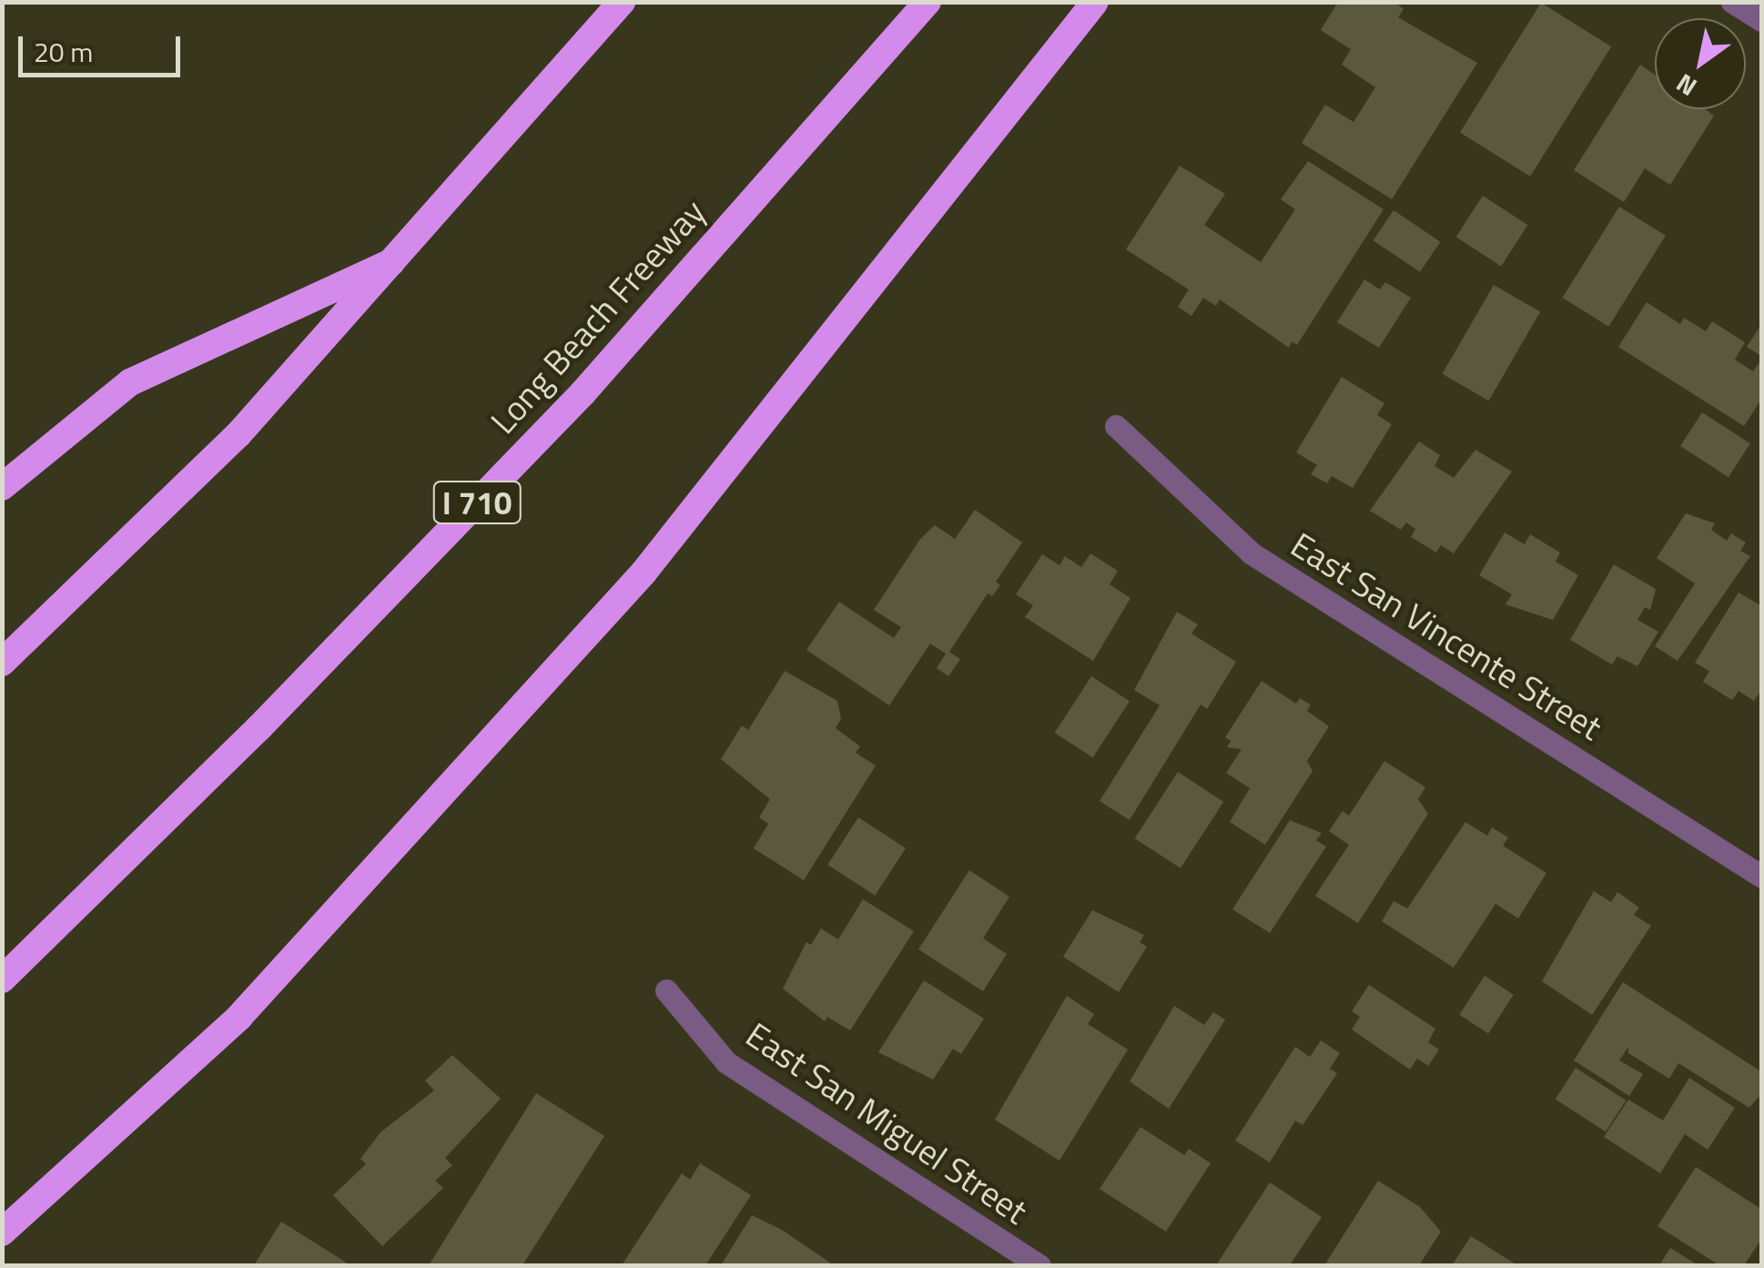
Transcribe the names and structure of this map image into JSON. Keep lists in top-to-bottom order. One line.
{"streets":{"highway":["Long Beach Freeway","I 710"],"street":["East San Vincente Street","East San Miguel Street"]},"scale_bar":"20 m","north":"bottom left"}
